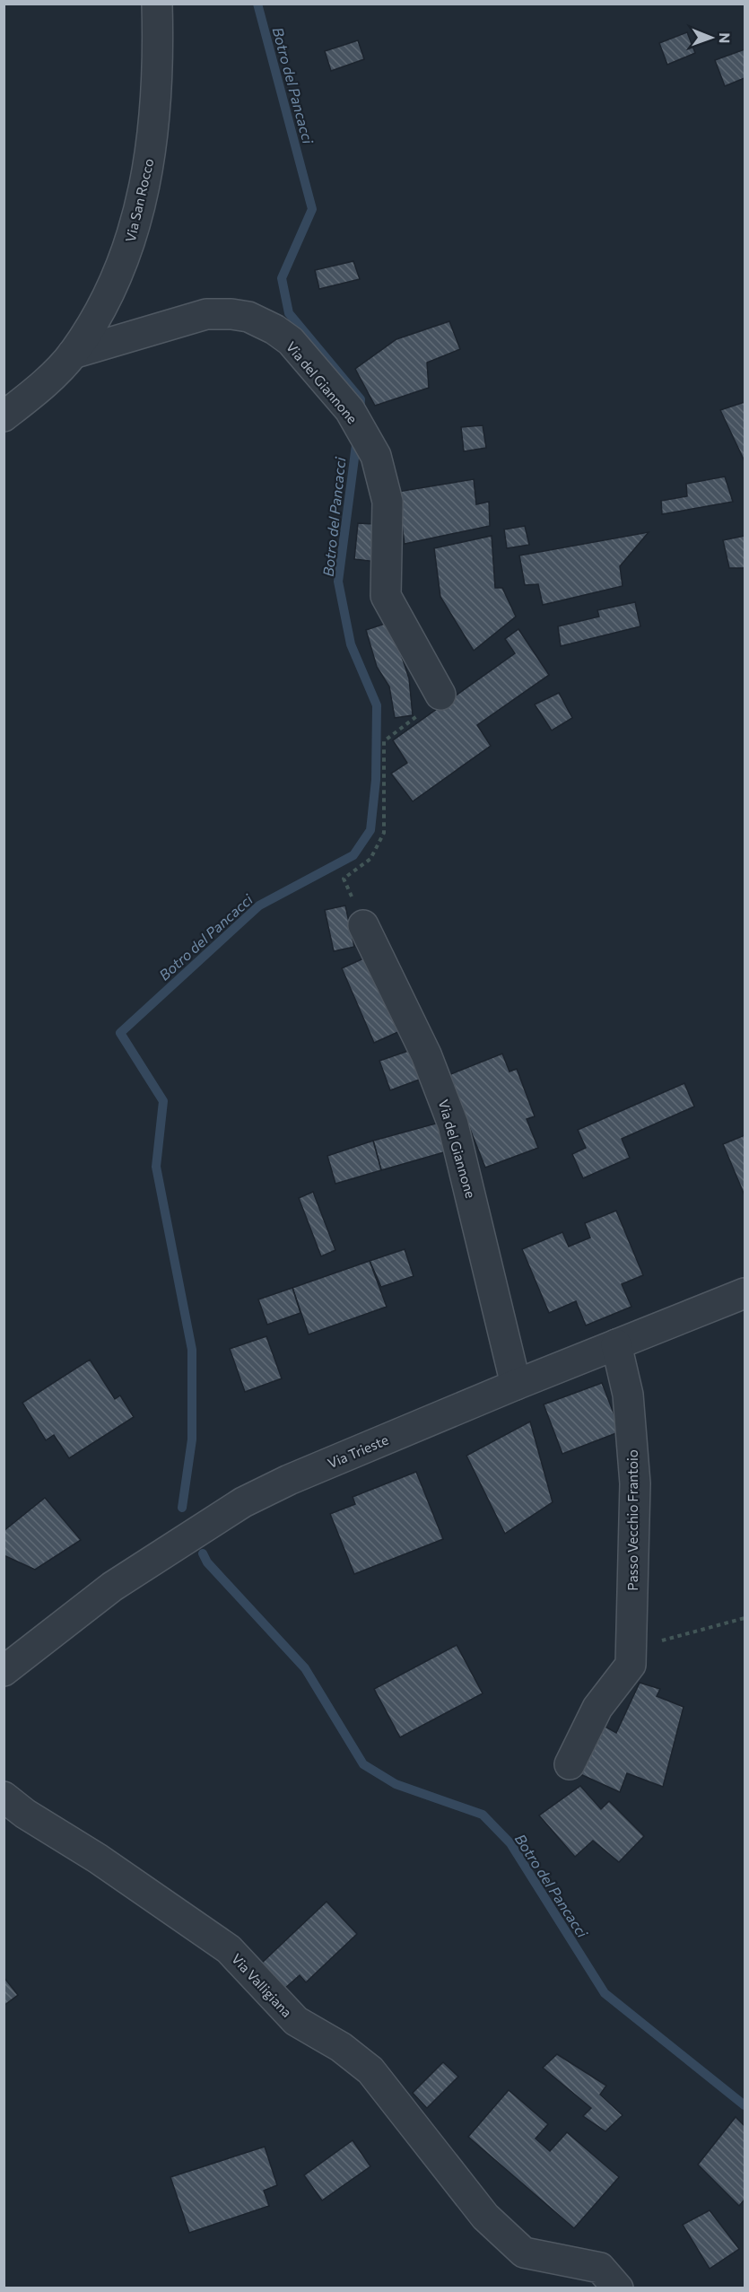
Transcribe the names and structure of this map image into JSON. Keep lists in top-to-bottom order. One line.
{"streets":{"street":["Via San Rocco","Via del Giannone","Via Trieste","Passo Vecchio Frantoio","Via Valligiana"]},"crossings":[["Via San Rocco","Via del Giannone"],["Via del Giannone","Via Trieste"],["Via Trieste","Passo Vecchio Frantoio"]],"water":["Botro del Pancacci"],"north":"right"}
